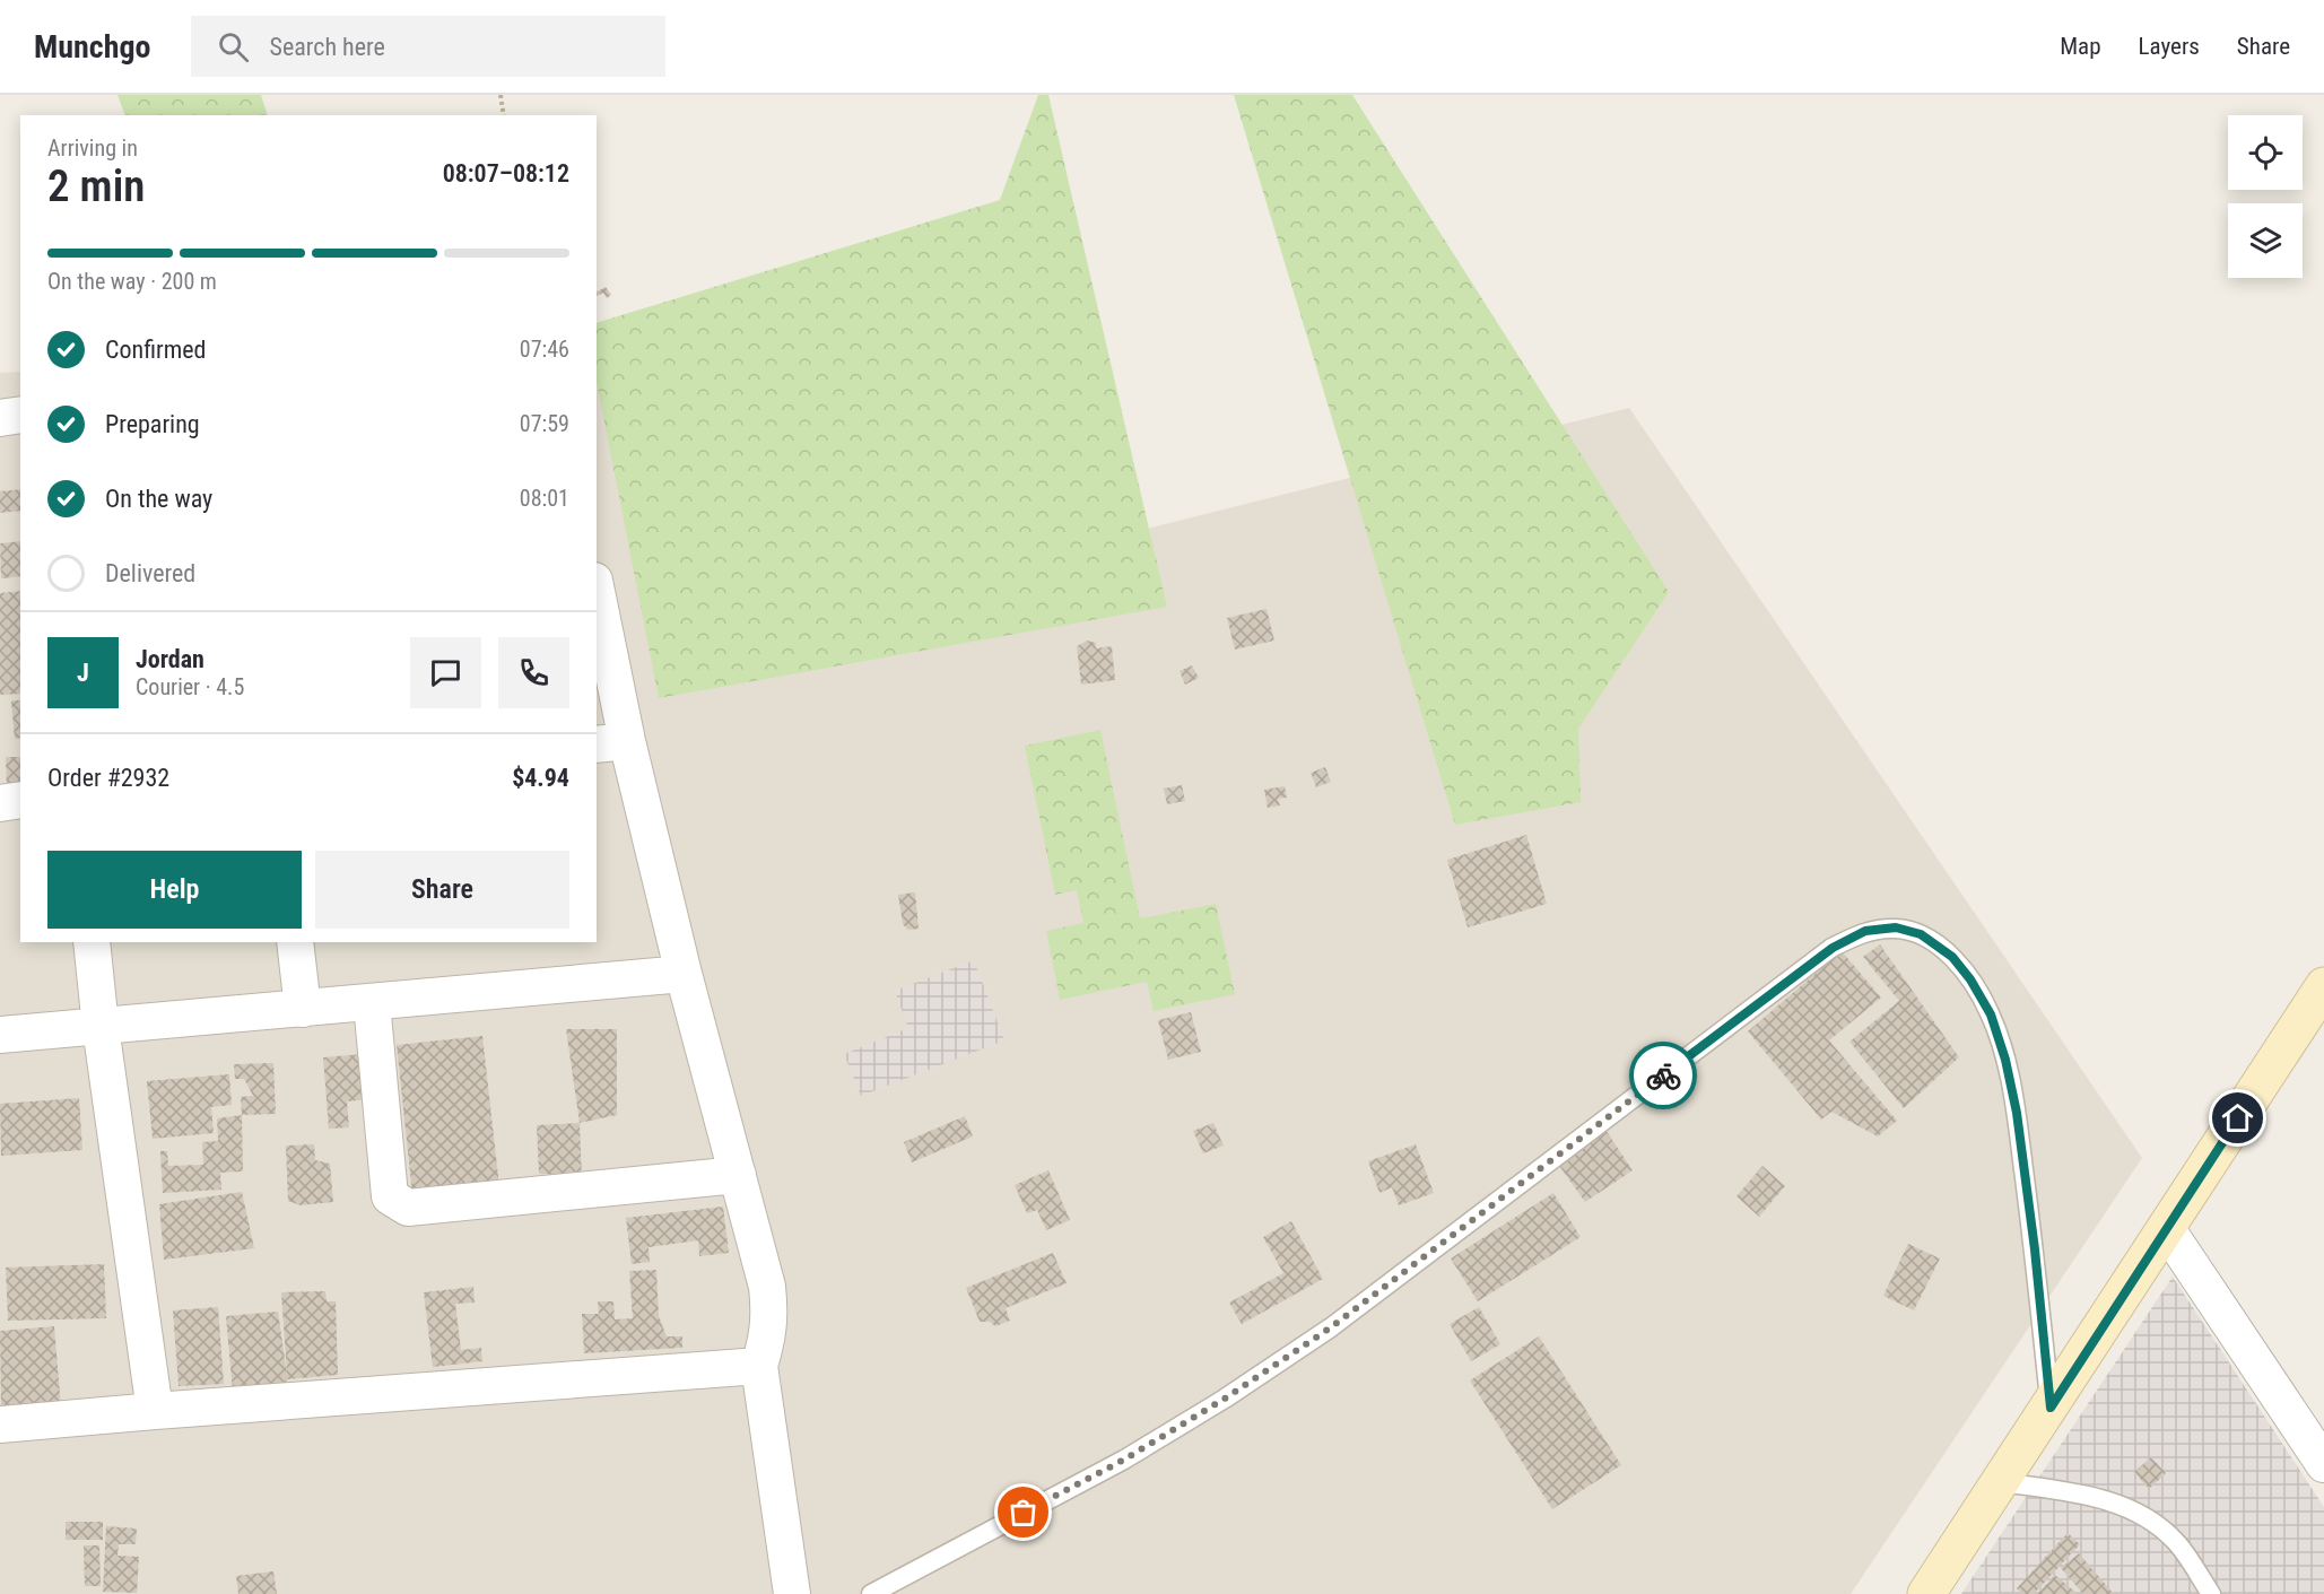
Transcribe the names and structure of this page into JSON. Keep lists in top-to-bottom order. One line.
{"page":{"header":"Munchgo","search":"Search here","nav":["Map","Layers","Share"],"heading":["2 min","Arriving in","08:07–08:12"],"panel":["Jordan","Courier · 4.5","Order #2932","$4.94"],"bar":"On the way · 200 m","list":[["Confirmed","07:46"],["Preparing","07:59"],["On the way","08:01"],"Delivered"],"round":"J","buttons":["Help","Share"]}}
